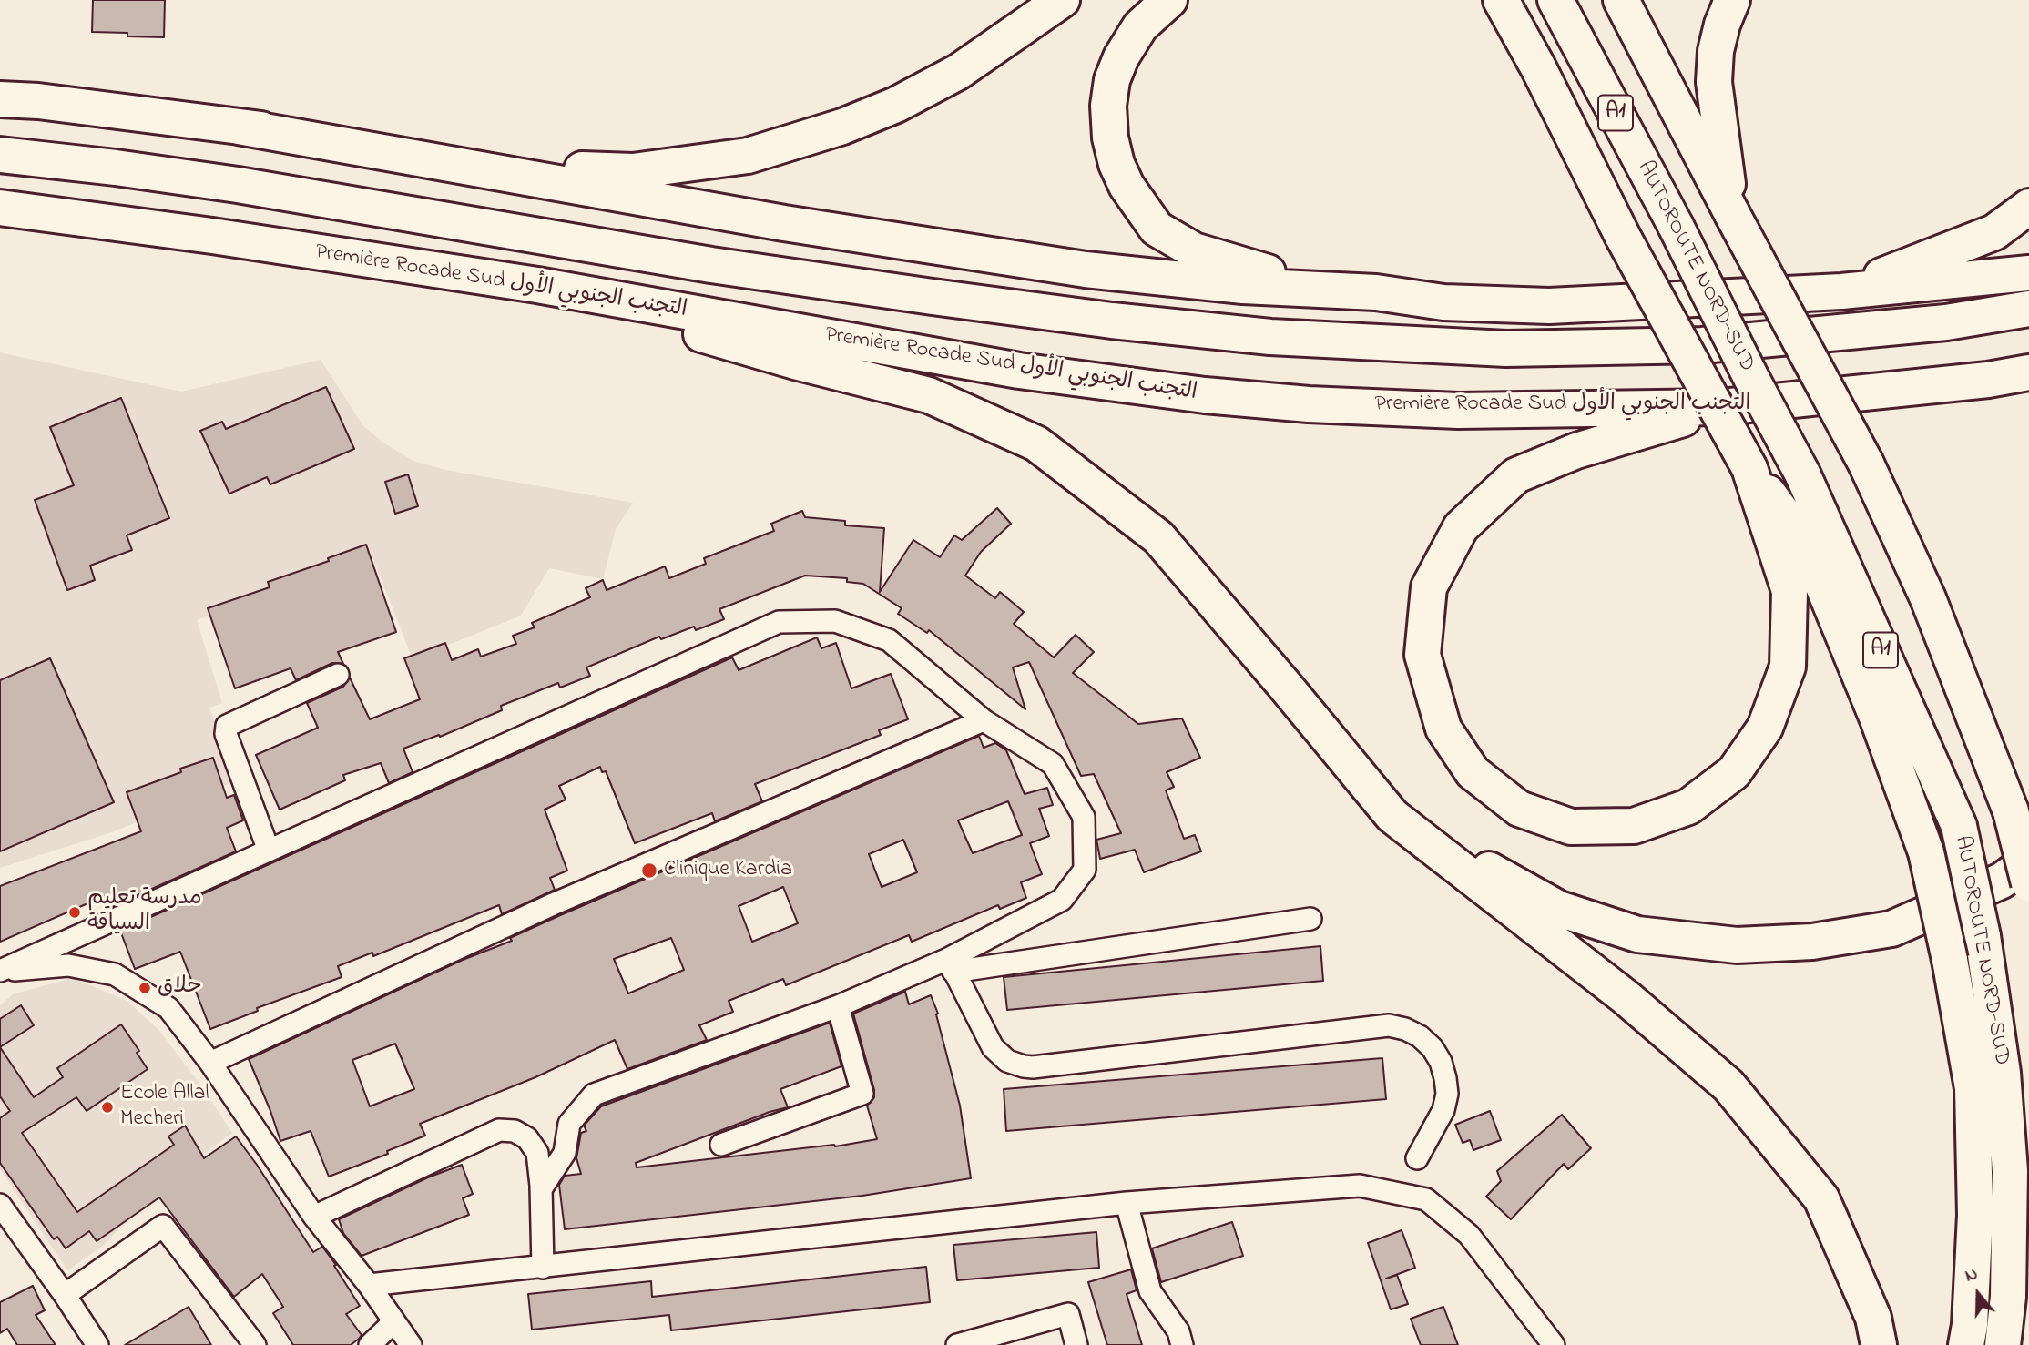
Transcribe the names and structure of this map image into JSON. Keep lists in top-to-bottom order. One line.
{"streets":{"highway":["A1","AUTOROUTE NORD-SUD","Première Rocade Sud التجنب الجنوبي الأول"]},"places":["Clinique Kardia","مدرسة تعليم السياقة","حلاق","Ecole Allal Mecheri"],"north":"top"}
